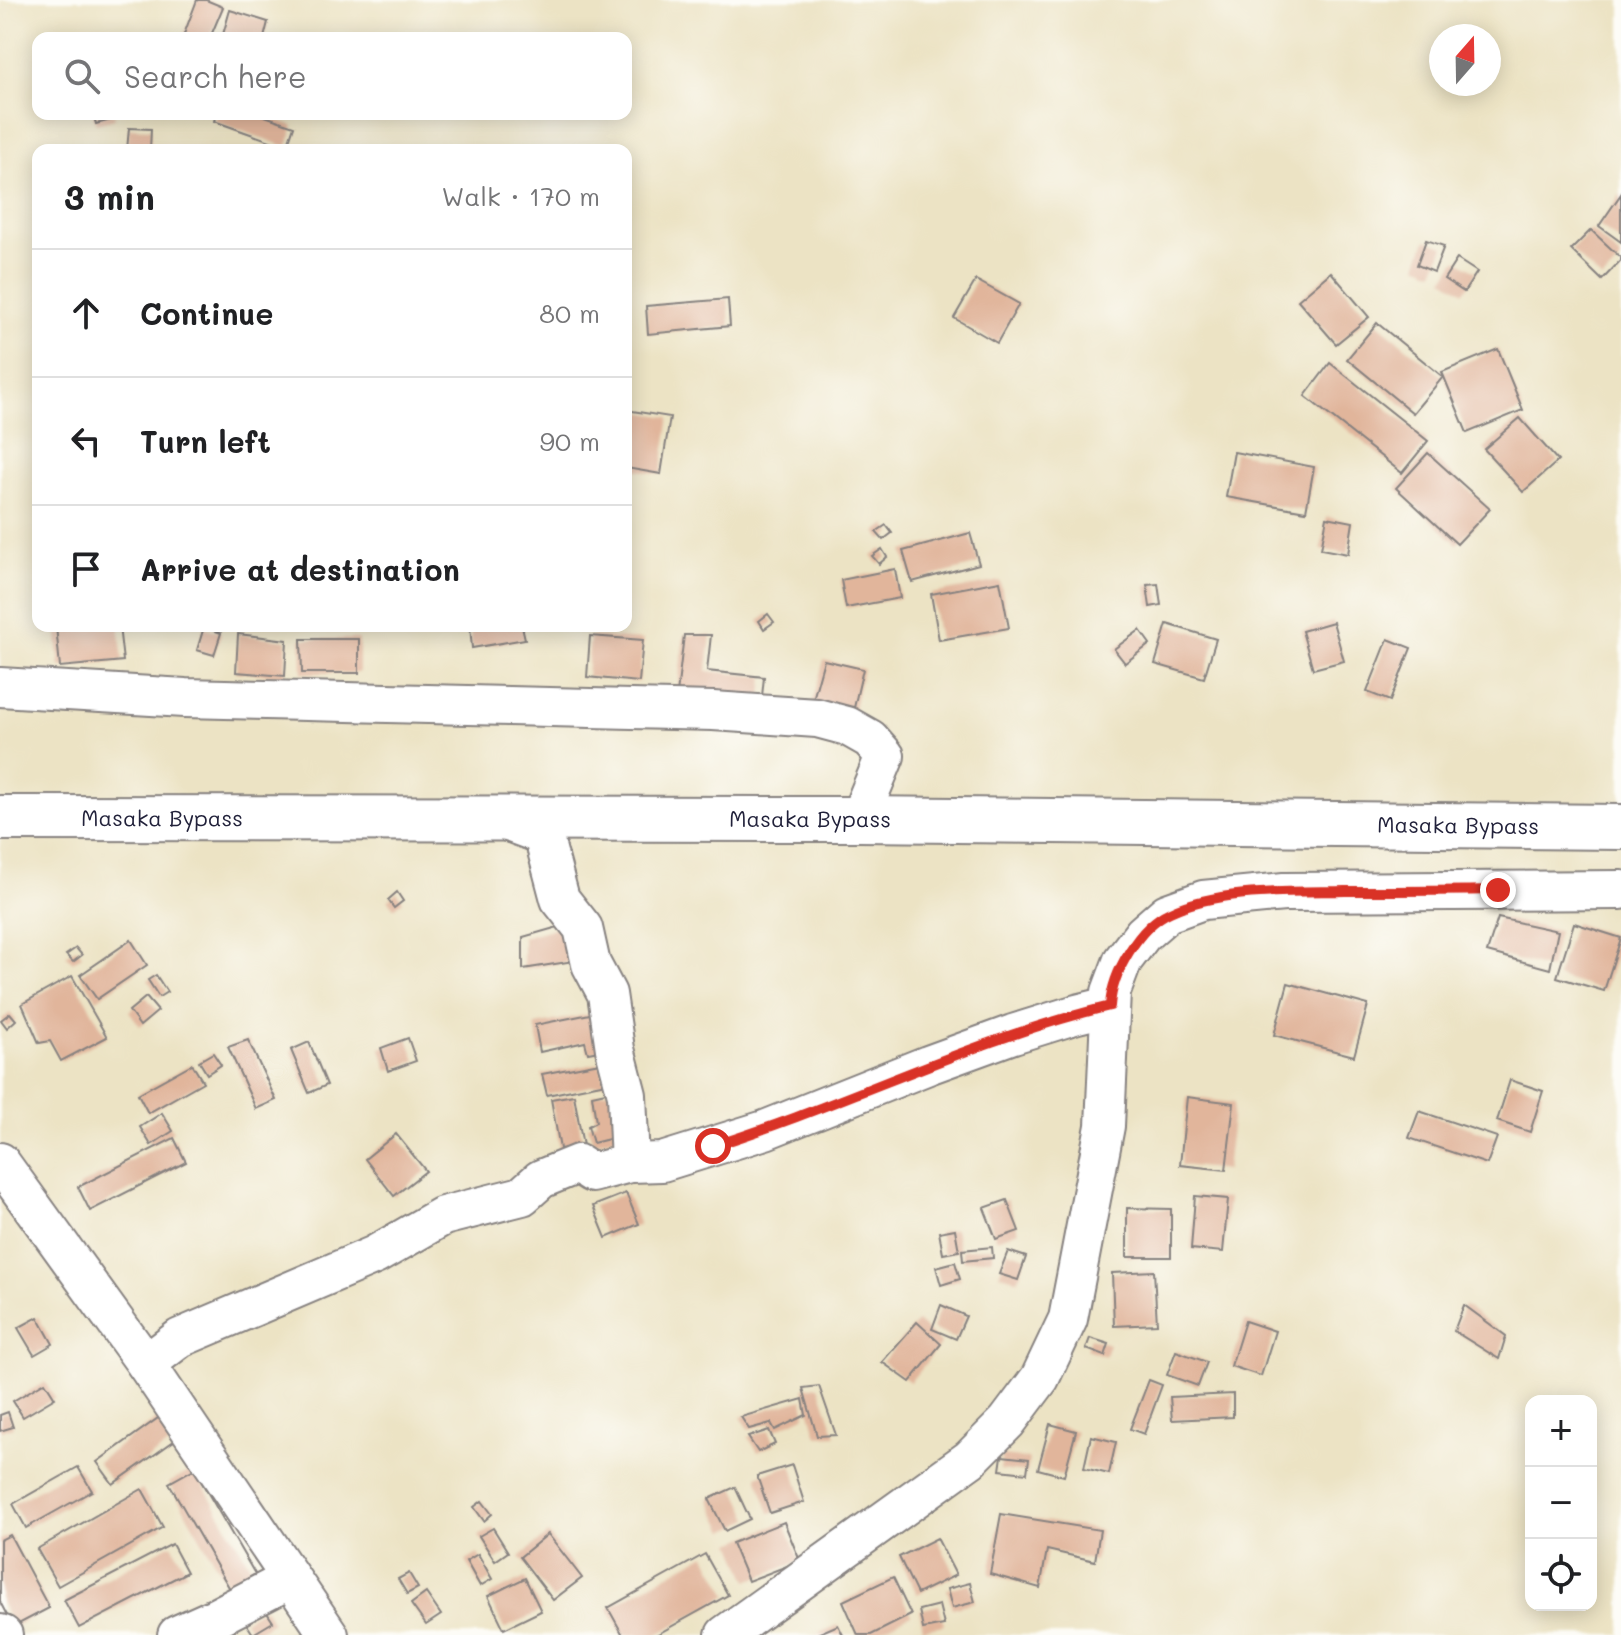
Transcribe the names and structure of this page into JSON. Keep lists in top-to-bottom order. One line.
{"streets":{"highway":["Masaka Bypass"]},"north":"top","page":{"search":"Search here","heading":["3 min","Walk · 170 m"],"list":[["Continue","80 m"],["Turn left","90 m"],"Arrive at destination"],"map_buttons":["+","−"]}}
